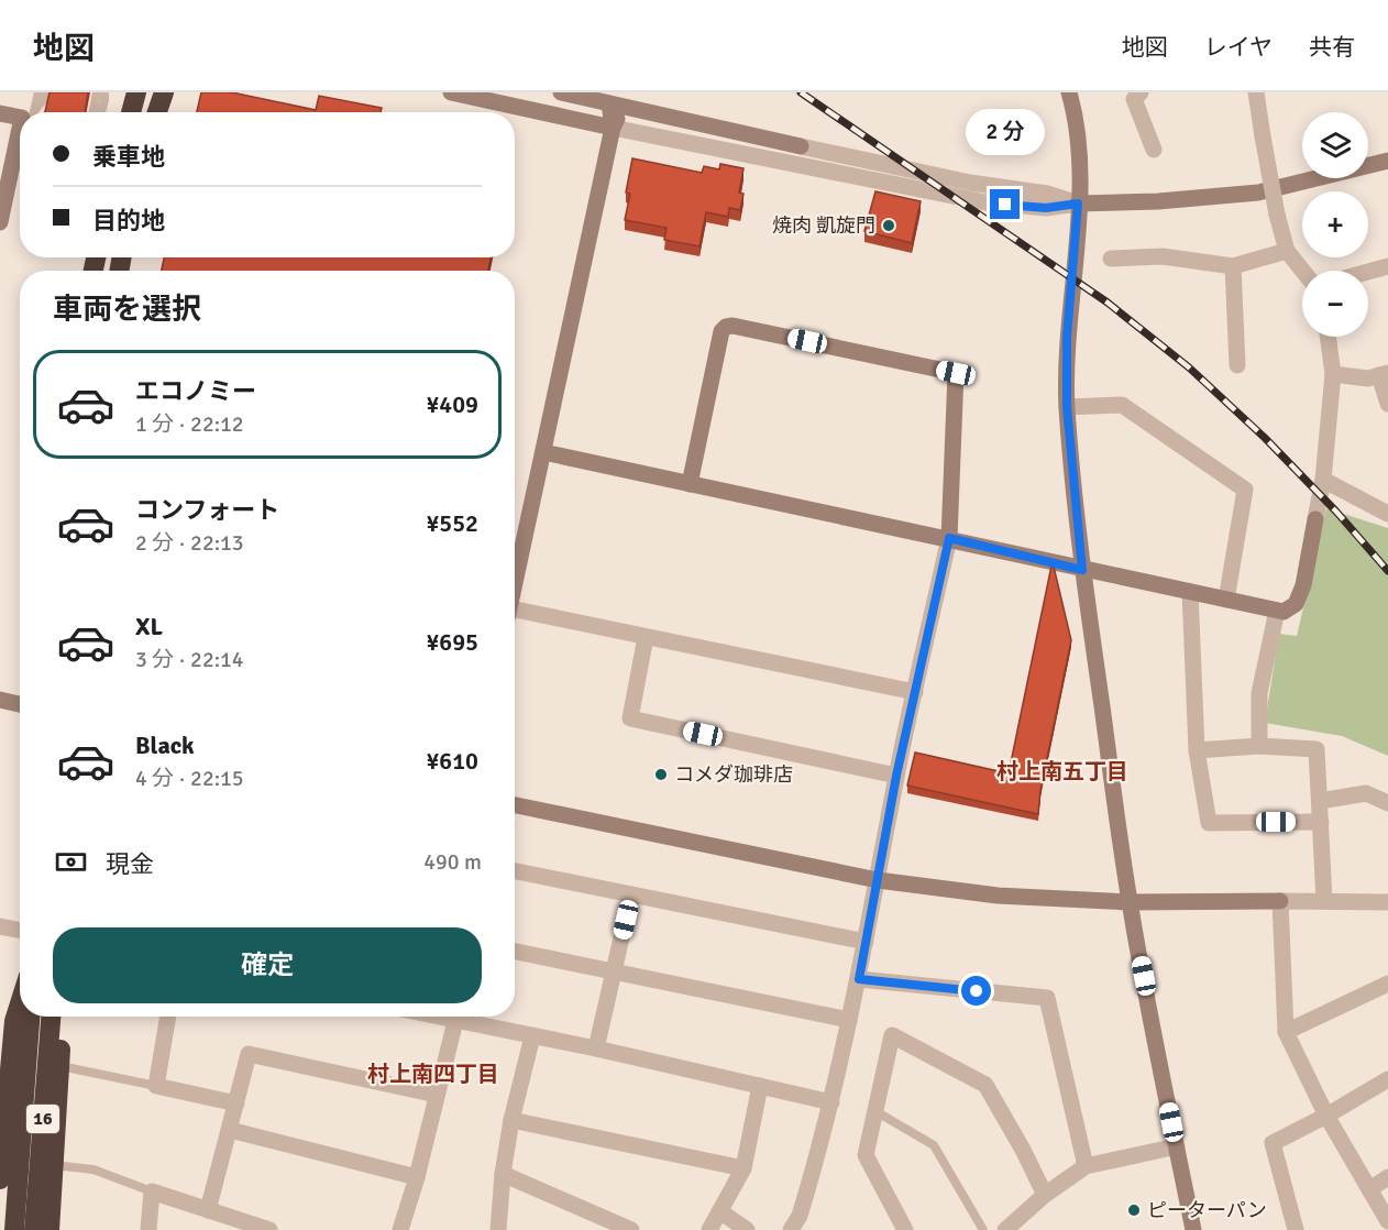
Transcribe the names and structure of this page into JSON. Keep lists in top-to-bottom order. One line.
{"streets":{"highway":["16"]},"districts":["村上南五丁目","村上南四丁目"],"places":["焼肉 凱旋門","コメダ珈琲店","ピーターパン"],"page":{"header":"地図","nav":["地図","レイヤ","共有"],"bubble":"2 分","map_buttons":["+","−"],"banner":["乗車地","目的地"],"heading":"車両を選択","list":[{"name":"エコノミー","note":"1 分 · 22:12","value":"¥409"},{"name":"コンフォート","note":"2 分 · 22:13","value":"¥552"},{"name":"XL","note":"3 分 · 22:14","value":"¥695"},{"name":"Black","note":"4 分 · 22:15","value":"¥610"}],"pay":["現金","490 m"],"buttons":"確定"}}
